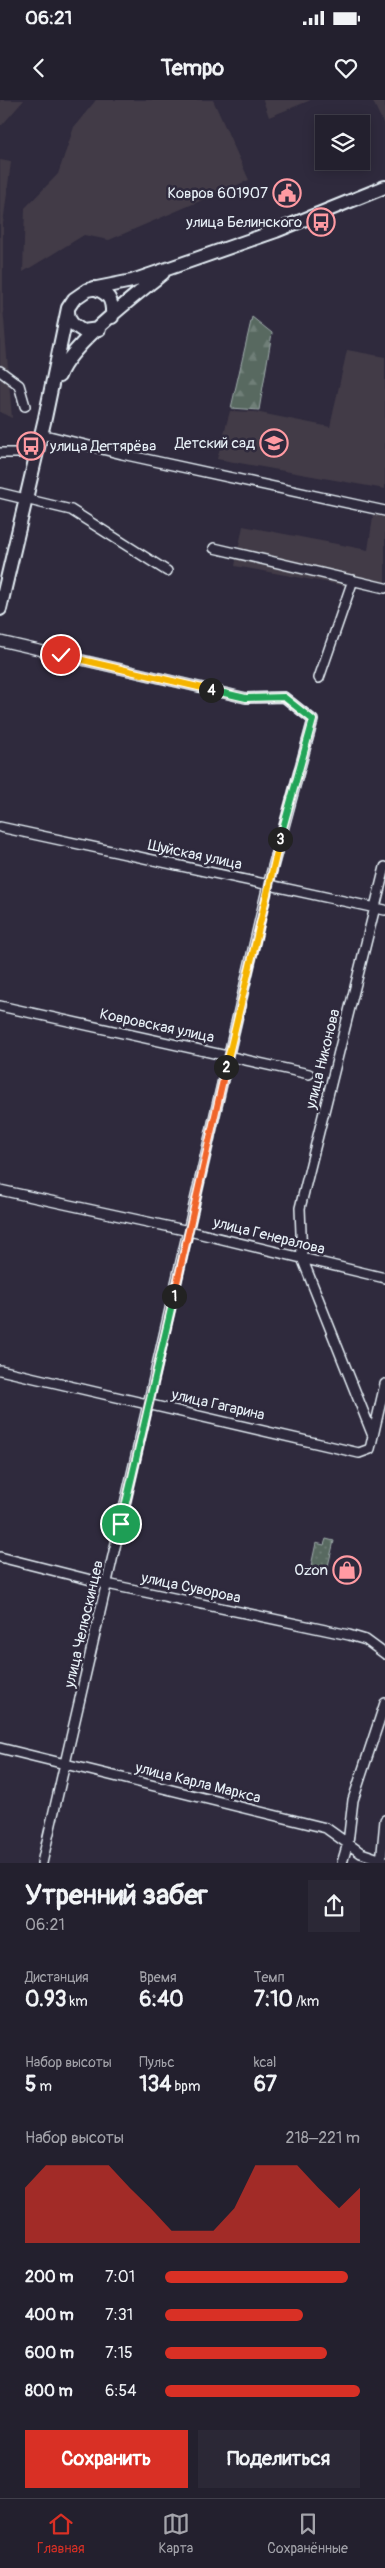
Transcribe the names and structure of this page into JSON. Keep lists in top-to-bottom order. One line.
{"streets":{"street":["Шуйская улица","Ковровская улица","улица Никонова","улица Генералова","улица Гагарина","улица Суворова","улица Челюскинцев","улица Карла Маркса"]},"crossings":[["Шуйская улица","улица Никонова"],["Шуйская улица","улица Челюскинцев"],["Ковровская улица","улица Челюскинцев"],["улица Никонова","улица Генералова"],["улица Никонова","улица Гагарина"],["улица Генералова","улица Челюскинцев"],["улица Гагарина","улица Челюскинцев"],["улица Суворова","улица Челюскинцев"],["улица Челюскинцев","улица Карла Маркса"]],"places":{"public building":["Ковров 601907"],"bus stop":["улица Белинского","улица Дегтярёва"],"school or university":["Детский сад"],"shop":["Ozon"]},"page":{"status":"06:21","header":"Tempo","pins":["4","3","2","1"],"heading":["Утренний забег","06:21"],"stats":[["Дистанция","0.93 km"],["Время","6:40"],["Темп","7:10 /km"],["Набор высоты","5 m"],["Пульс","134 bpm"],["kcal","67"]],"chart":["Набор высоты","218–221 m"],"list":[{"name":"200 m","note":"7:01"},{"name":"400 m","note":"7:31"},{"name":"600 m","note":"7:15"},{"name":"800 m","note":"6:54"}],"buttons":["Сохранить","Поделиться"],"tabs":["Главная","Карта","Сохранённые"]}}
